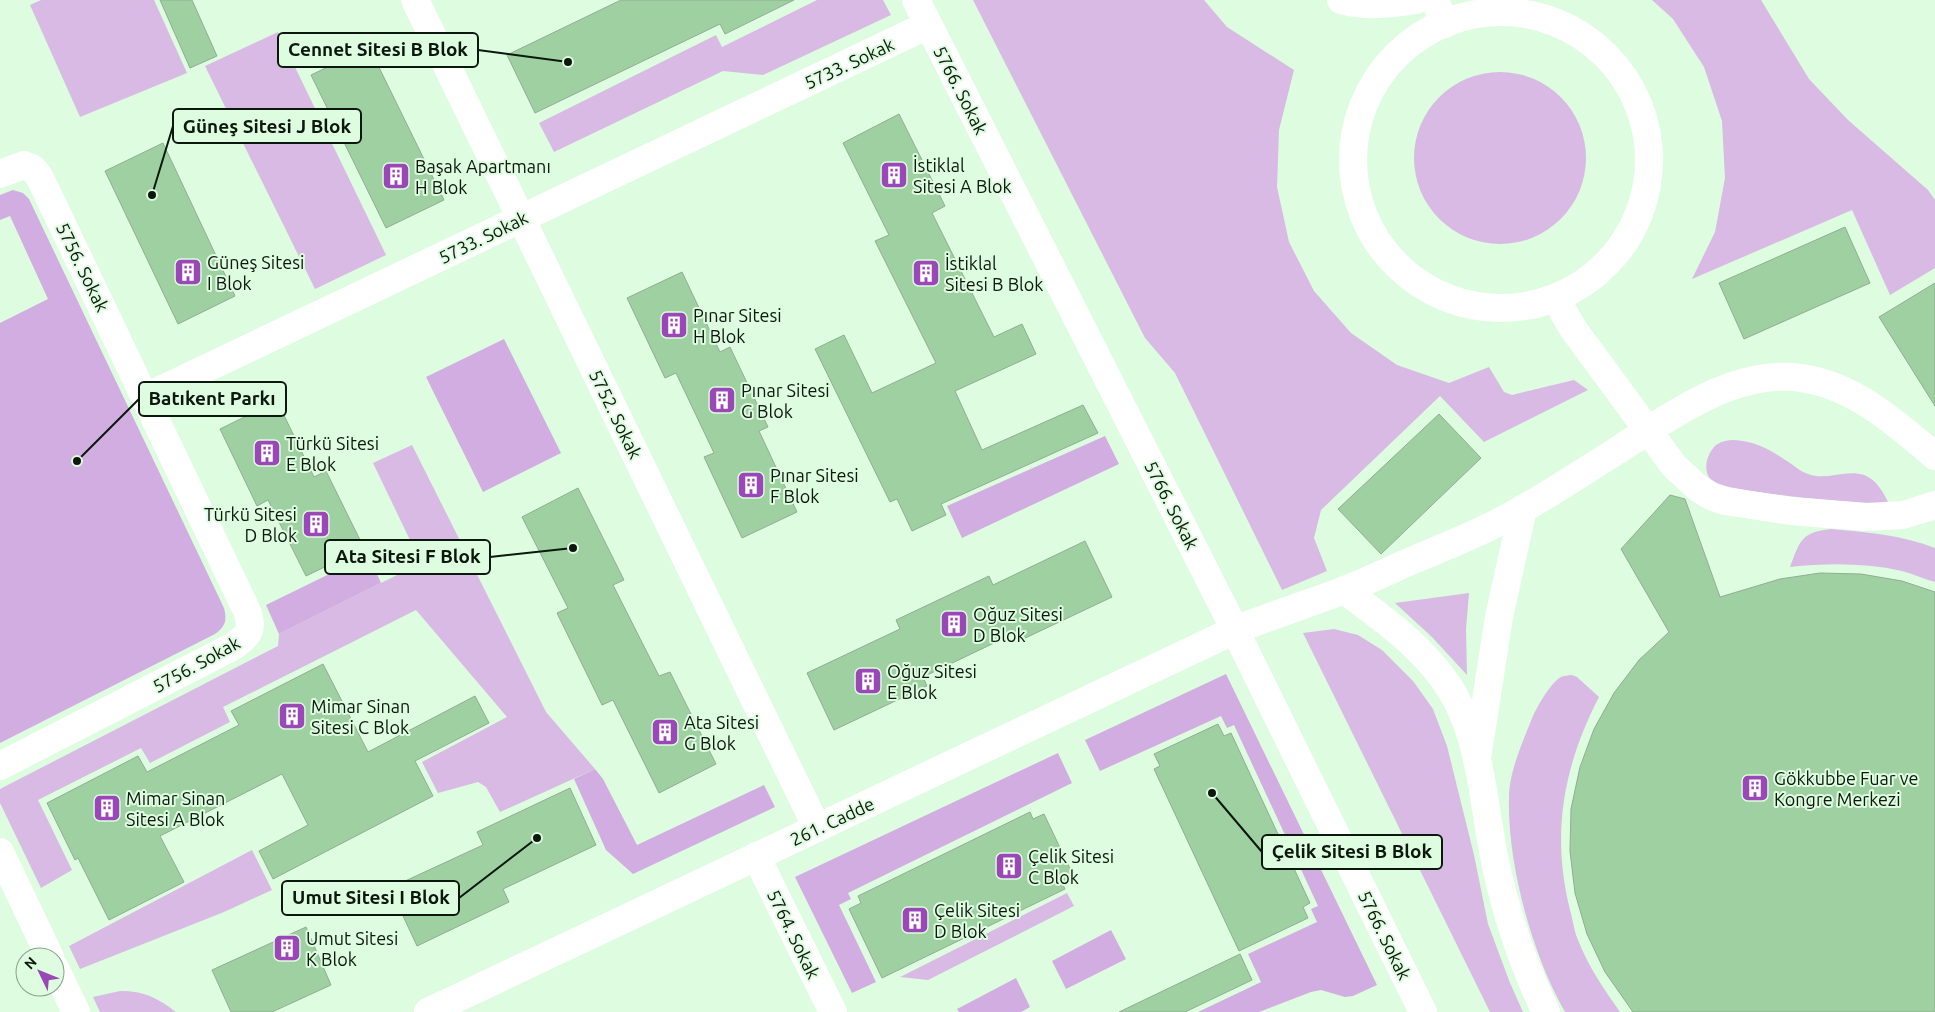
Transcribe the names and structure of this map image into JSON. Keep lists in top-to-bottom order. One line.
{"streets":{"street":["5733. Sokak","5766. Sokak","5756. Sokak","5752. Sokak","261. Cadde","5764. Sokak"]},"crossings":[["5733. Sokak","5766. Sokak"],["5733. Sokak","5756. Sokak"],["5733. Sokak","5752. Sokak"],["5766. Sokak","261. Cadde"],["5752. Sokak","261. Cadde"],["261. Cadde","5764. Sokak"]],"places":{"other":["Cennet Sitesi B Blok","Güneş Sitesi J Blok","Batıkent Parkı","Ata Sitesi F Blok","Çelik Sitesi B Blok","Umut Sitesi I Blok"],"building":["İstiklal Sitesi A Blok","Başak Apartmanı H Blok","Güneş Sitesi I Blok","İstiklal Sitesi B Blok","Pınar Sitesi H Blok","Pınar Sitesi G Blok","Türkü Sitesi E Blok","Pınar Sitesi F Blok","Türkü Sitesi D Blok","Oğuz Sitesi D Blok","Oğuz Sitesi E Blok","Mimar Sinan Sitesi C Blok","Ata Sitesi G Blok","Gökkubbe Fuar ve Kongre Merkezi","Mimar Sinan Sitesi A Blok","Çelik Sitesi C Blok","Çelik Sitesi D Blok","Umut Sitesi K Blok"]},"north":"top left"}
